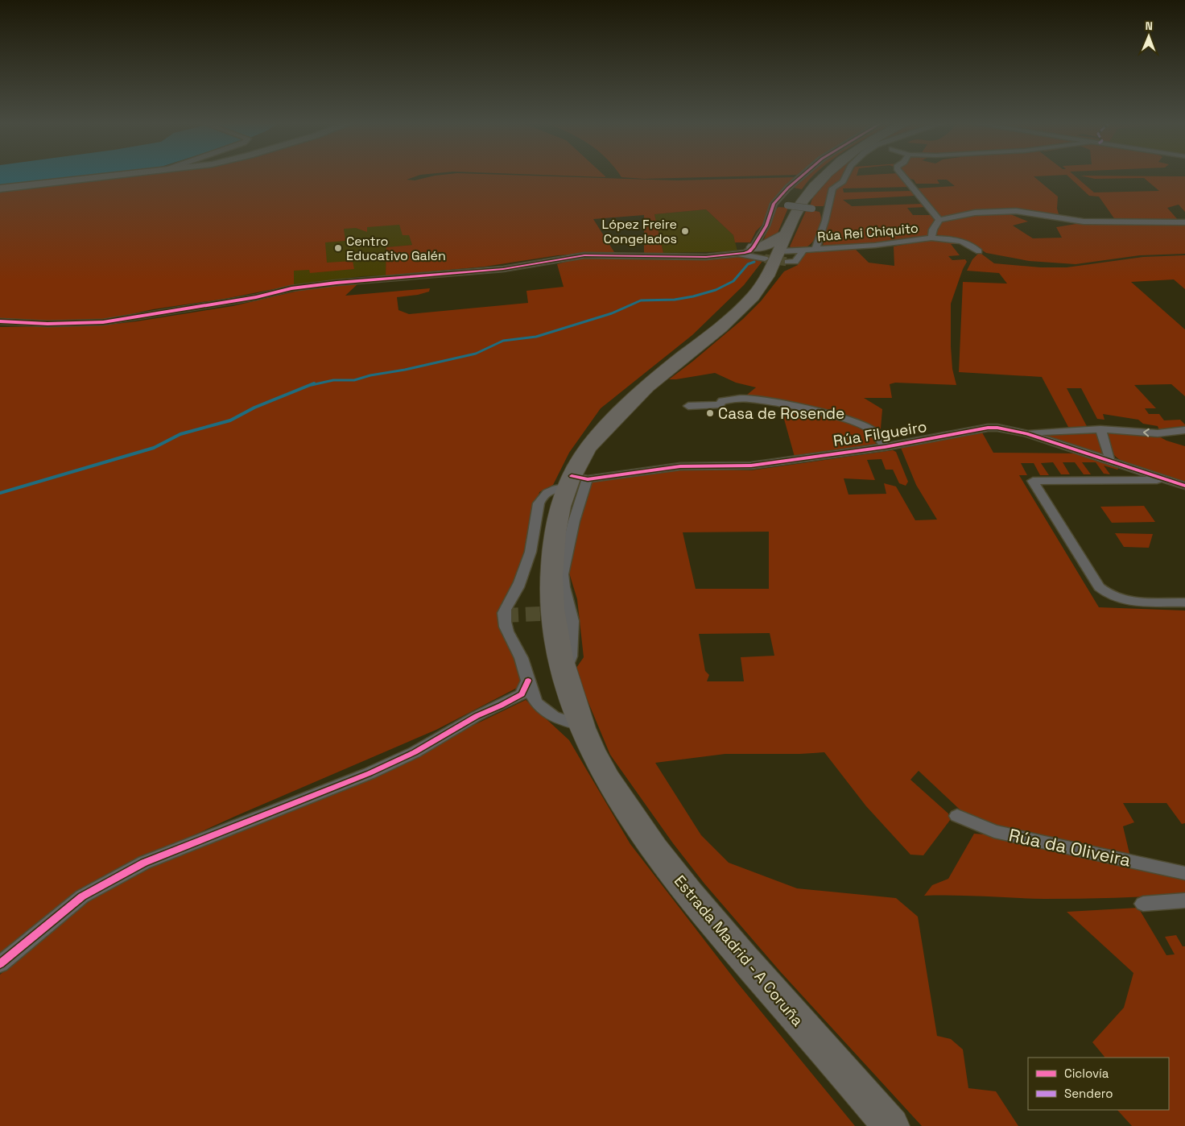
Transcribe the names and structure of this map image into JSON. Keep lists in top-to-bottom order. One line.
{"streets":{"highway":["Estrada Madrid - A Coruña"],"street":["Rúa Rei Chiquito","Rúa Filgueiro","Rúa da Oliveira"]},"crossings":[["Rúa Rei Chiquito","Estrada Madrid - A Coruña"],["Rúa Filgueiro","Estrada Madrid - A Coruña"]],"places":["López Freire Congelados","Centro Educativo Galén","Casa de Rosende"],"legend":["Ciclovía","Sendero"],"north":"top"}
